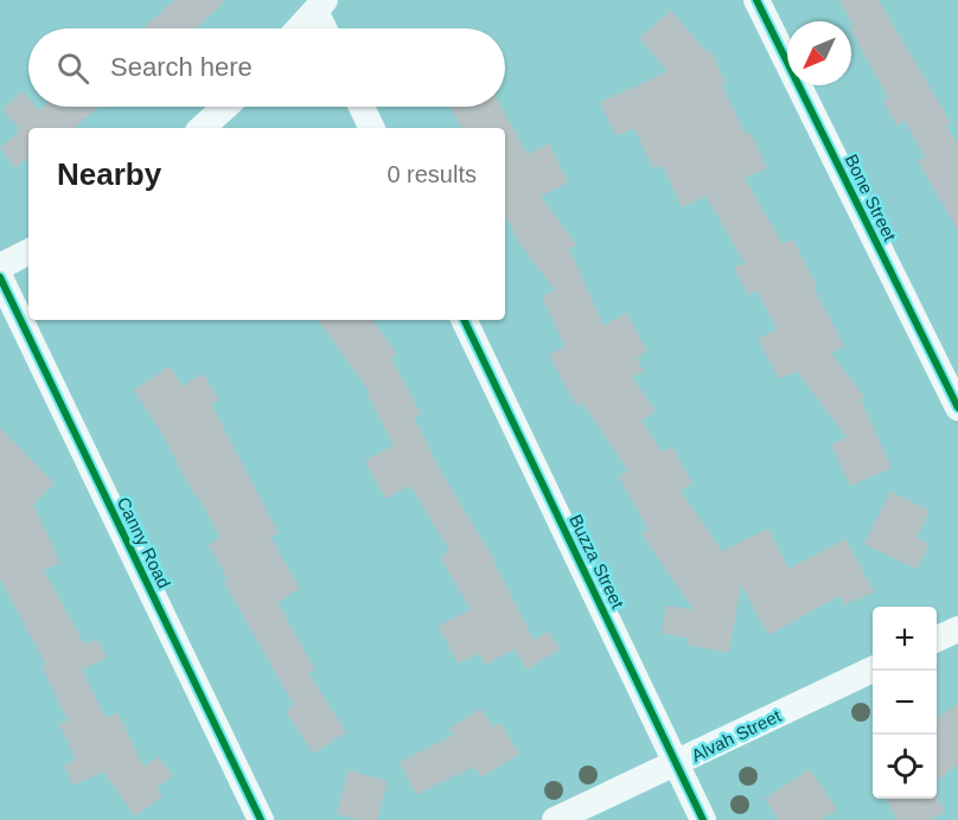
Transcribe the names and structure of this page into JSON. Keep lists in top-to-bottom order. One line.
{"streets":{"street":["Bone Street","Canny Road","Buzza Street","Alvah Street"]},"crossings":[["Buzza Street","Alvah Street"]],"north":"bottom left","page":{"search":"Search here","heading":["Nearby","0 results"],"map_buttons":["+","−"]}}
